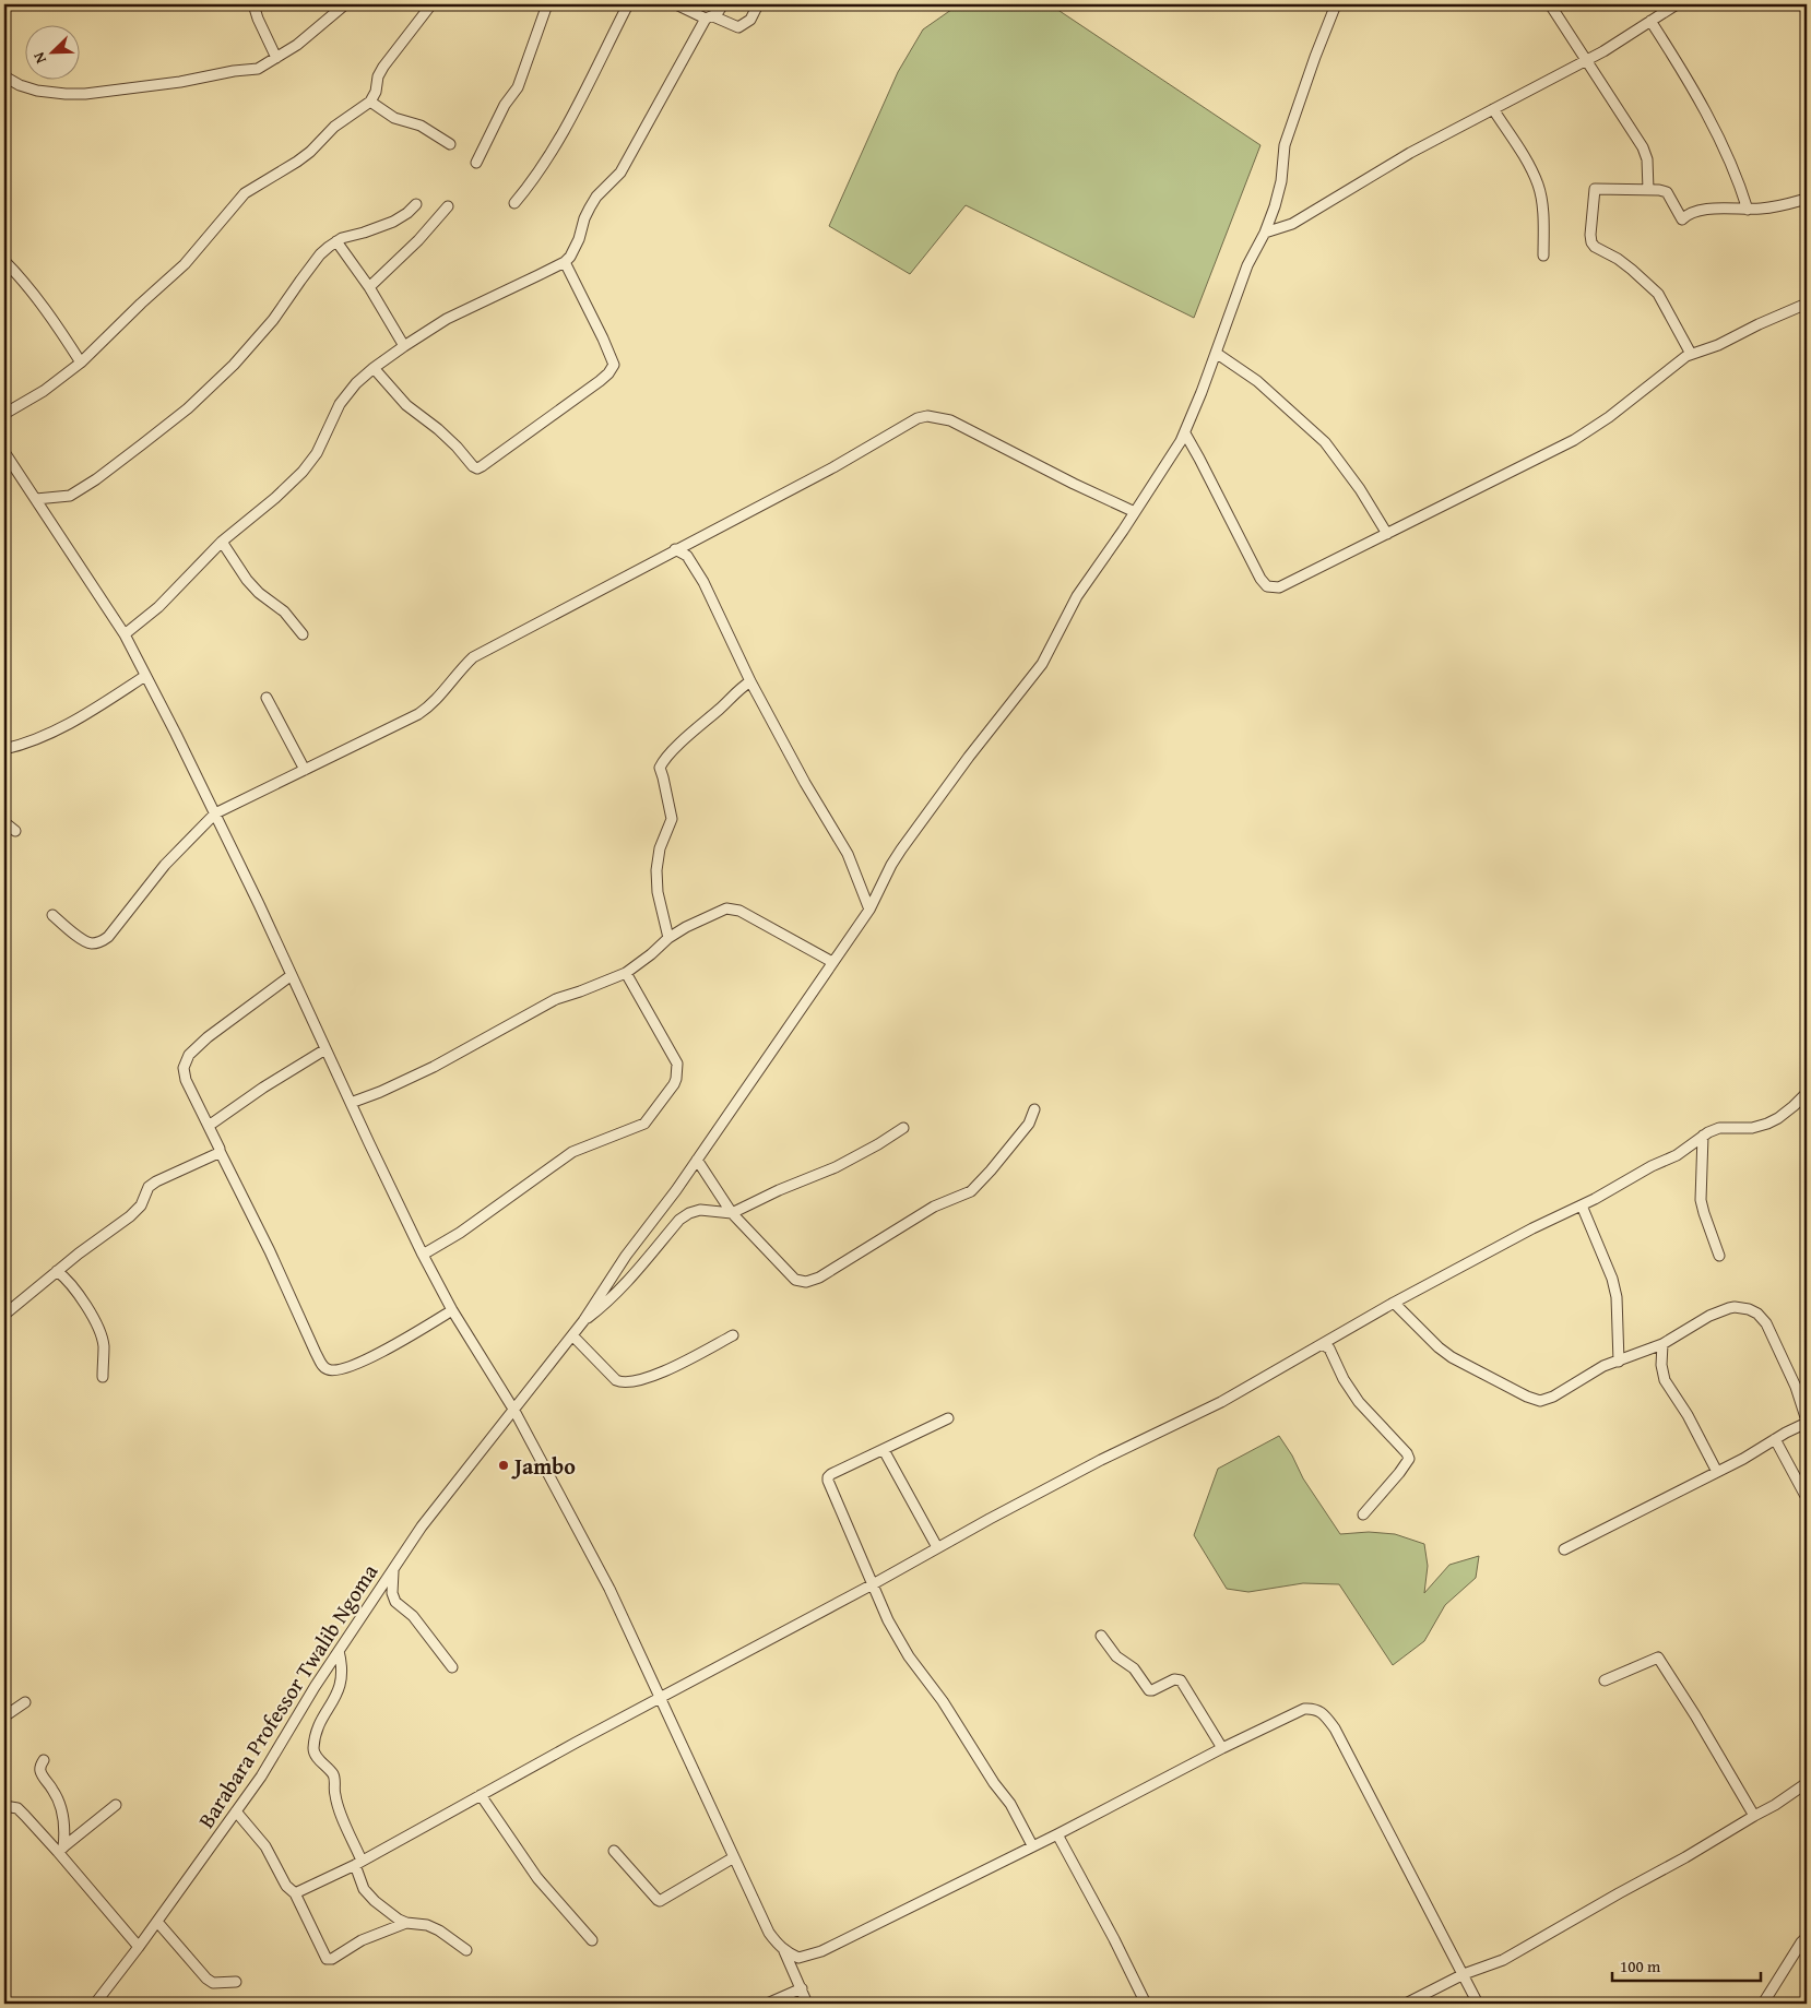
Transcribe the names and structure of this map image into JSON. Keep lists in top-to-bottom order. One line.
{"streets":{"street":["Barabara Professor Twalib Ngoma"]},"places":["Jambo"],"scale_bar":"100 m","north":"bottom left"}
